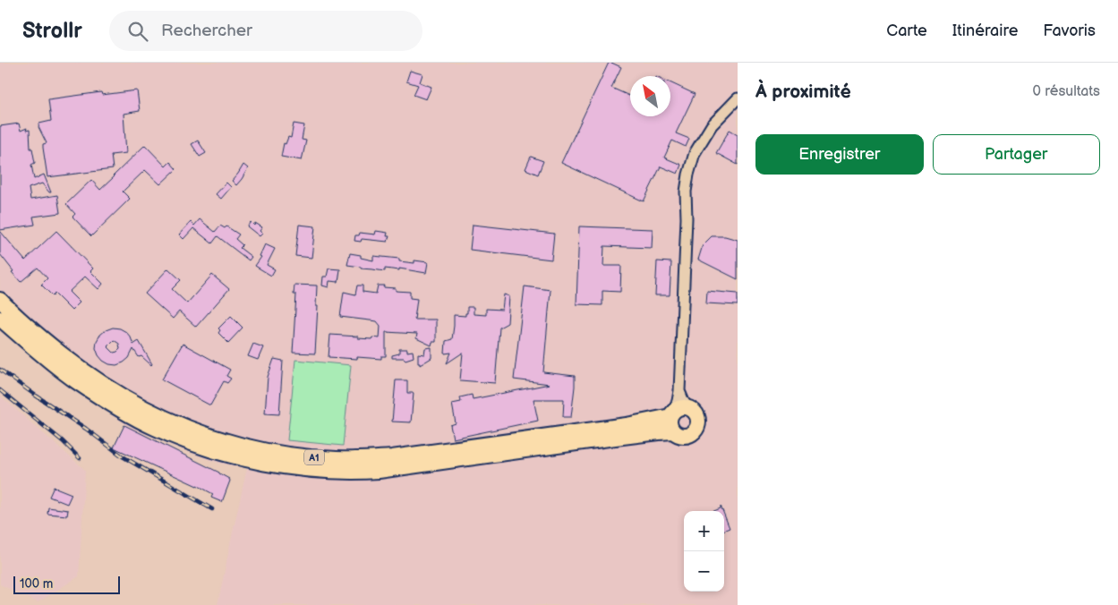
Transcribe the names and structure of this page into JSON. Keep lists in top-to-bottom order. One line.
{"streets":{"highway":["A1"]},"scale_bar":"100 m","north":"top left","page":{"header":"Strollr","search":"Rechercher","nav":["Carte","Itinéraire","Favoris"],"heading":["À proximité","0 résultats"],"buttons":["Enregistrer","Partager"],"map_buttons":["+","−"],"scale":"100 m"}}
